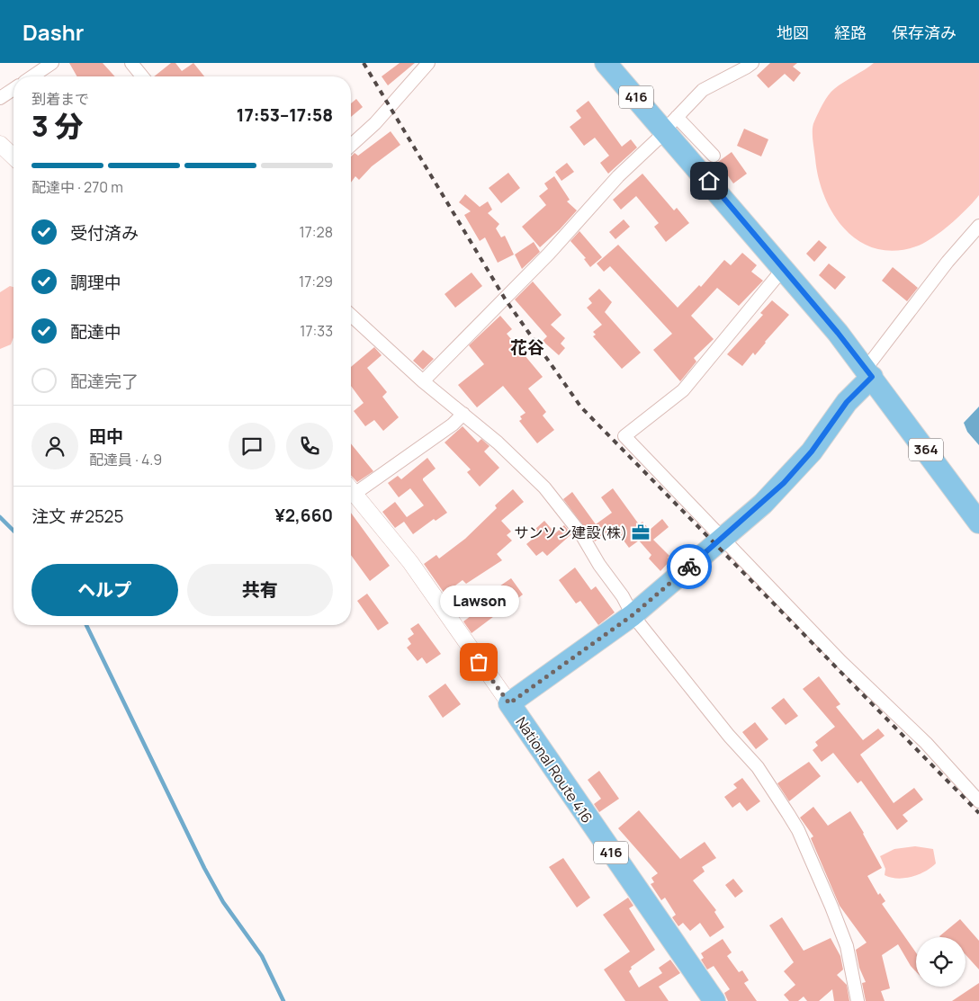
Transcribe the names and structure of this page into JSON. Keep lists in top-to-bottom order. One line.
{"streets":{"highway":["416","364","National Route 416"]},"crossings":[["416","364"],["416","National Route 416"],["364","National Route 416"]],"districts":["花谷"],"places":{"office":["サンソン建設(株)"],"other":["Lawson"]},"page":{"header":"Dashr","nav":["地図","経路","保存済み"],"heading":["3 分","到着まで","17:53–17:58"],"panel":["田中","配達員 · 4.9","注文 #2525","¥2,660"],"bar":"配達中 · 270 m","list":[["受付済み","17:28"],["調理中","17:29"],["配達中","17:33"],"配達完了"],"buttons":["ヘルプ","共有"],"bubble":"Lawson"}}
